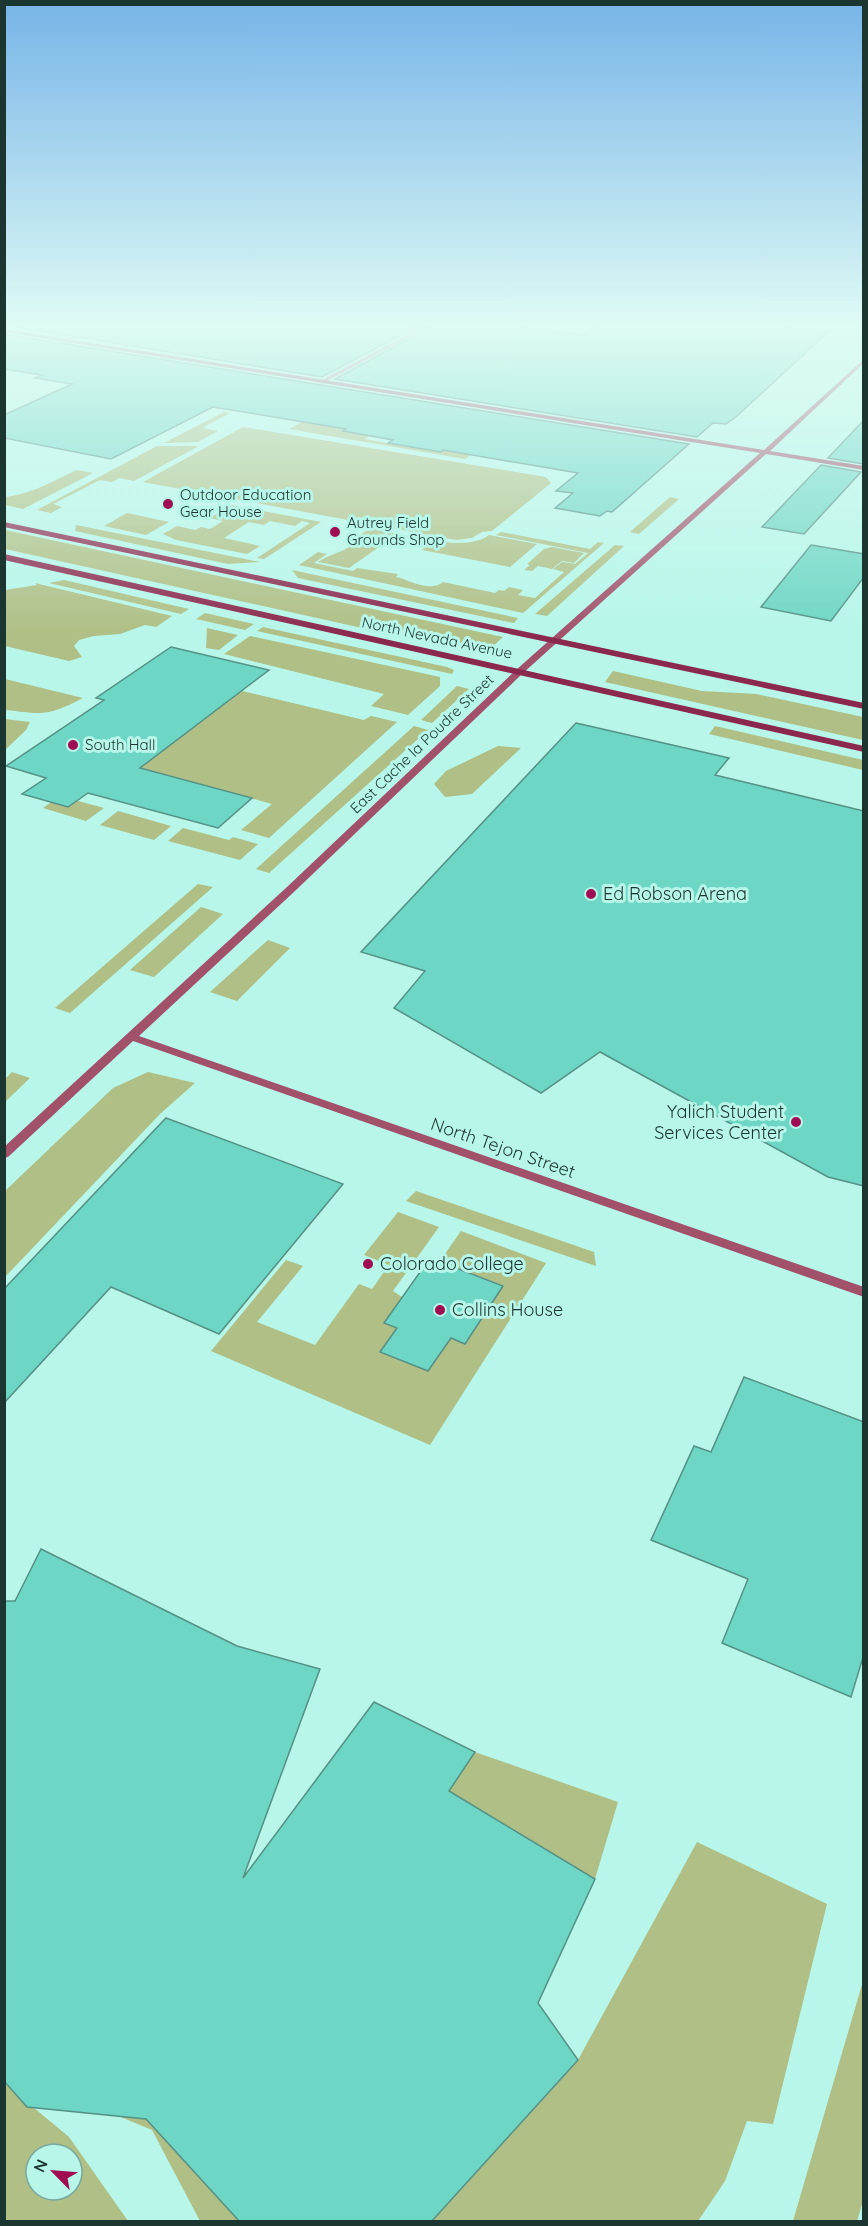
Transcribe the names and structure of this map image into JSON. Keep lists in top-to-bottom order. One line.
{"streets":{"main road":["North Nevada Avenue"],"street":["East Cache la Poudre Street","North Tejon Street"]},"crossings":[["North Nevada Avenue","East Cache la Poudre Street"],["East Cache la Poudre Street","North Tejon Street"]],"places":["Outdoor Education Gear House","Autrey Field Grounds Shop","South Hall","Ed Robson Arena","Yalich Student Services Center","Colorado College","Collins House"],"north":"top left"}
